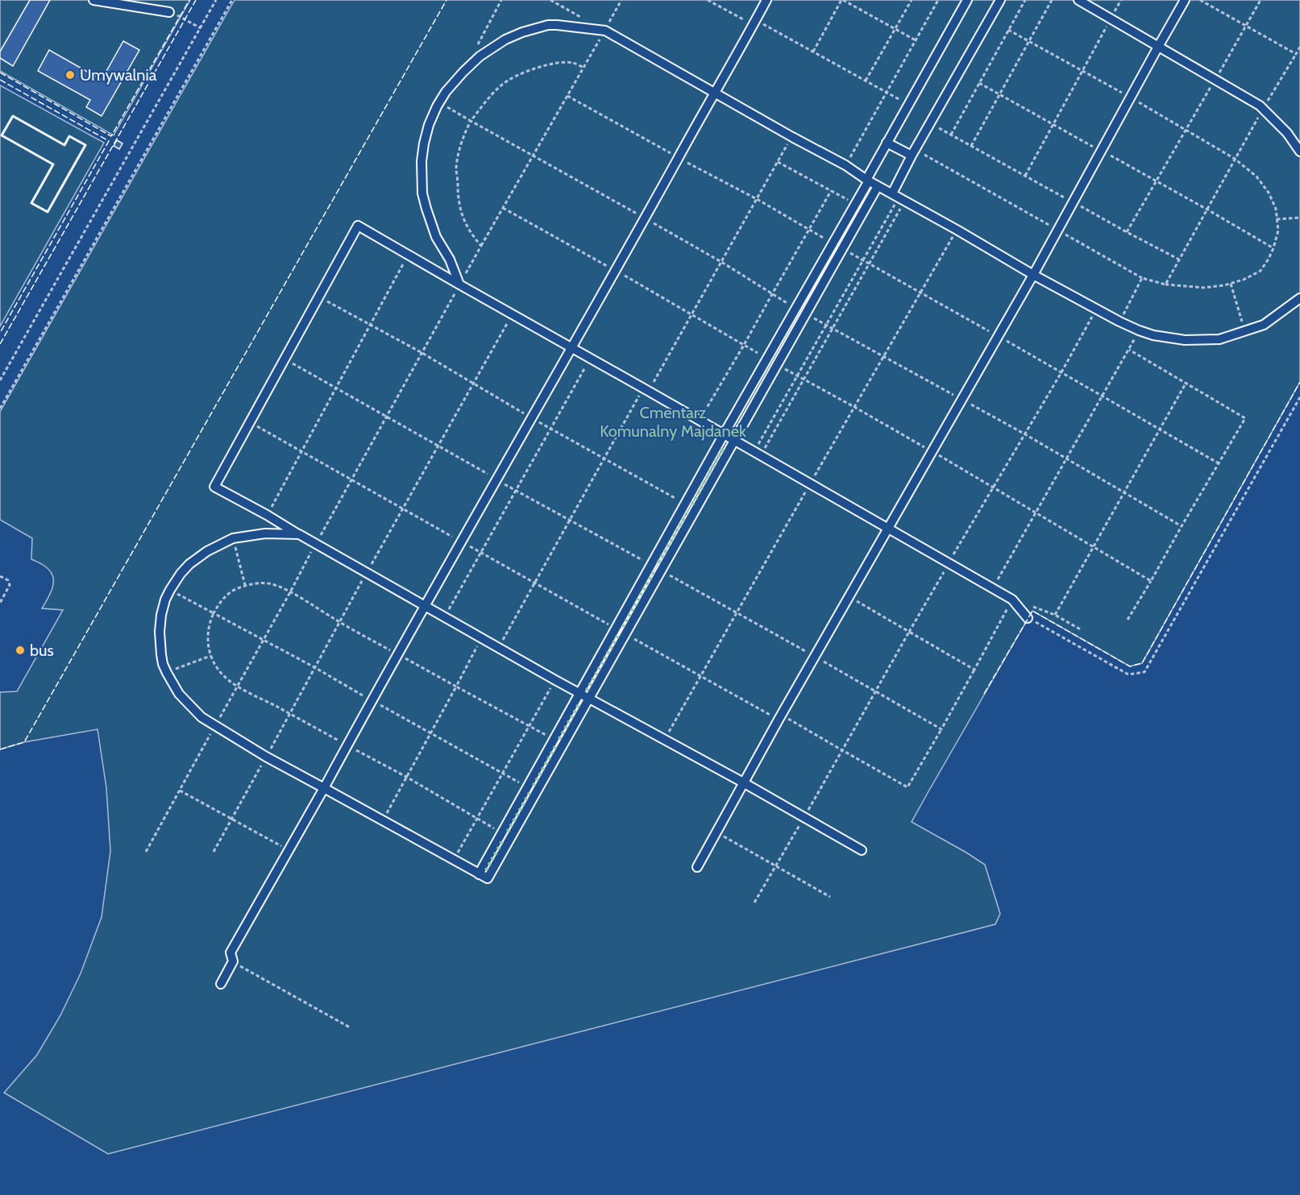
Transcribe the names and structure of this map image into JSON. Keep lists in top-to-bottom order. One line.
{"parks":["Cmentarz Komunalny Majdanek"],"places":["Umywalnia","bus"]}
